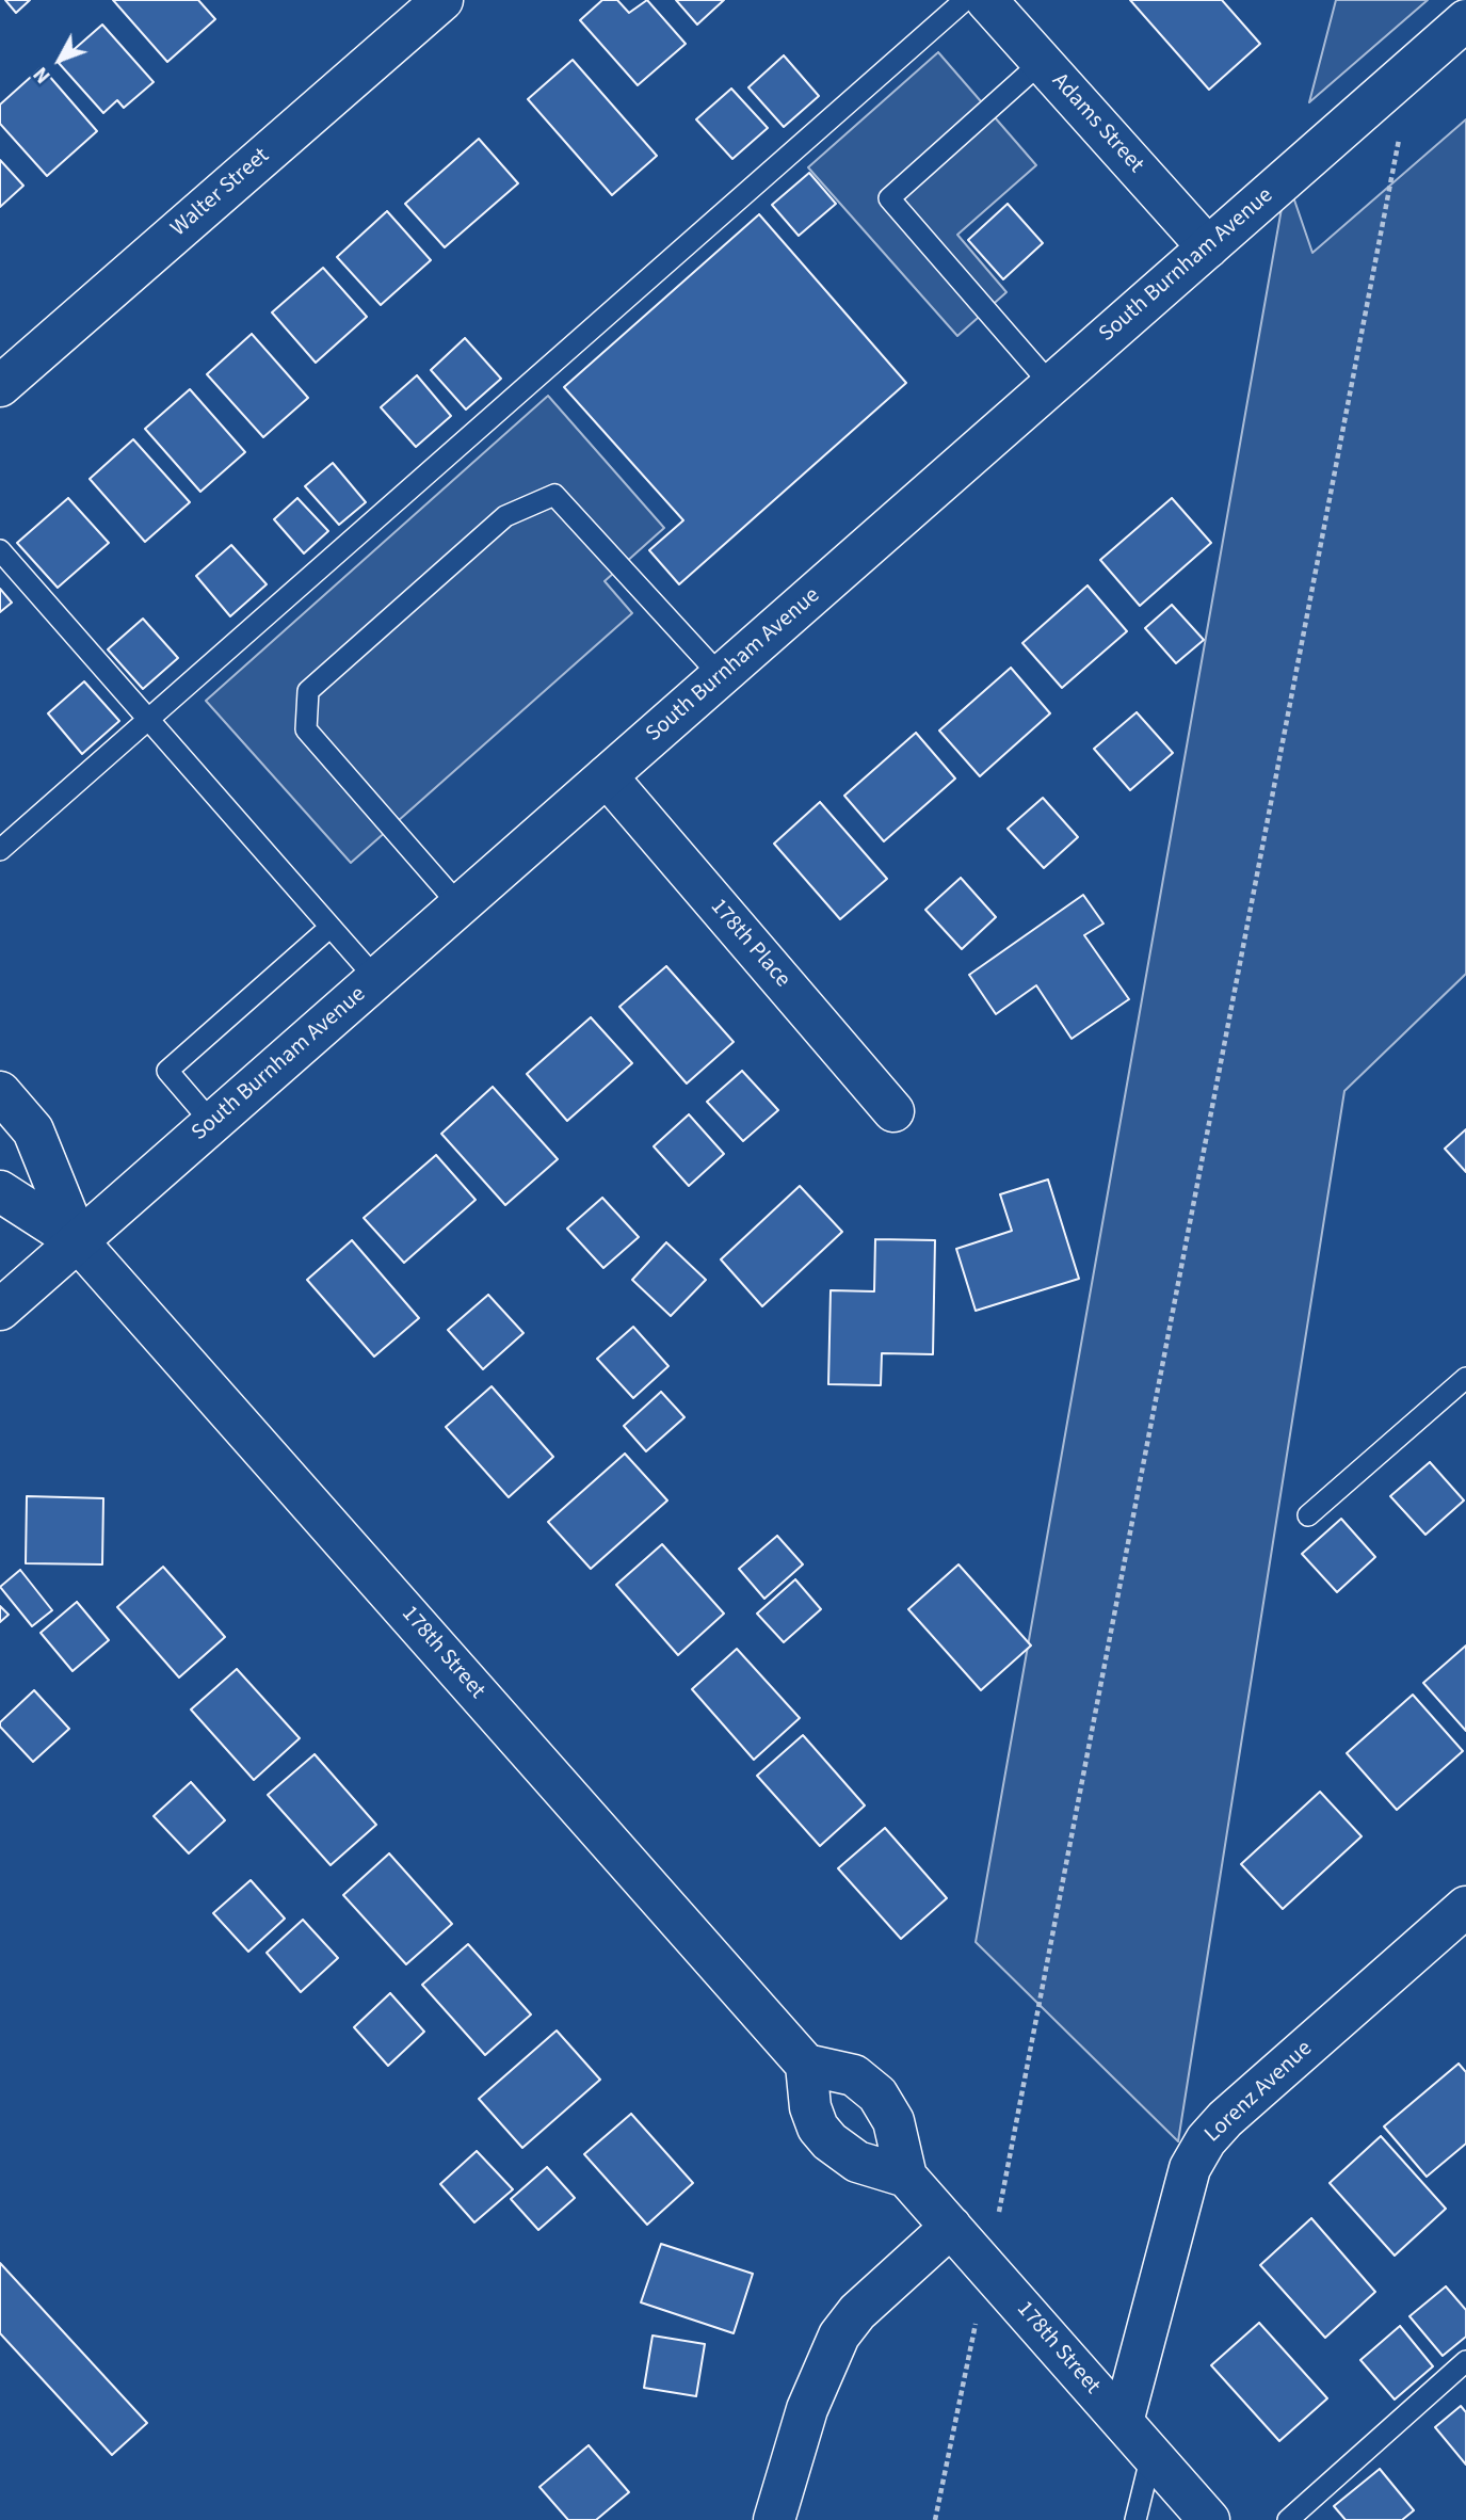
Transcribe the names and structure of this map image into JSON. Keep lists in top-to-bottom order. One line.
{"streets":{"street":["Adams Street","Walter Street","South Burnham Avenue","178th Place","178th Street","Lorenz Avenue"]},"crossings":[["Adams Street","South Burnham Avenue"],["South Burnham Avenue","178th Place"],["South Burnham Avenue","178th Street"],["178th Street","Lorenz Avenue"]],"north":"bottom left"}
